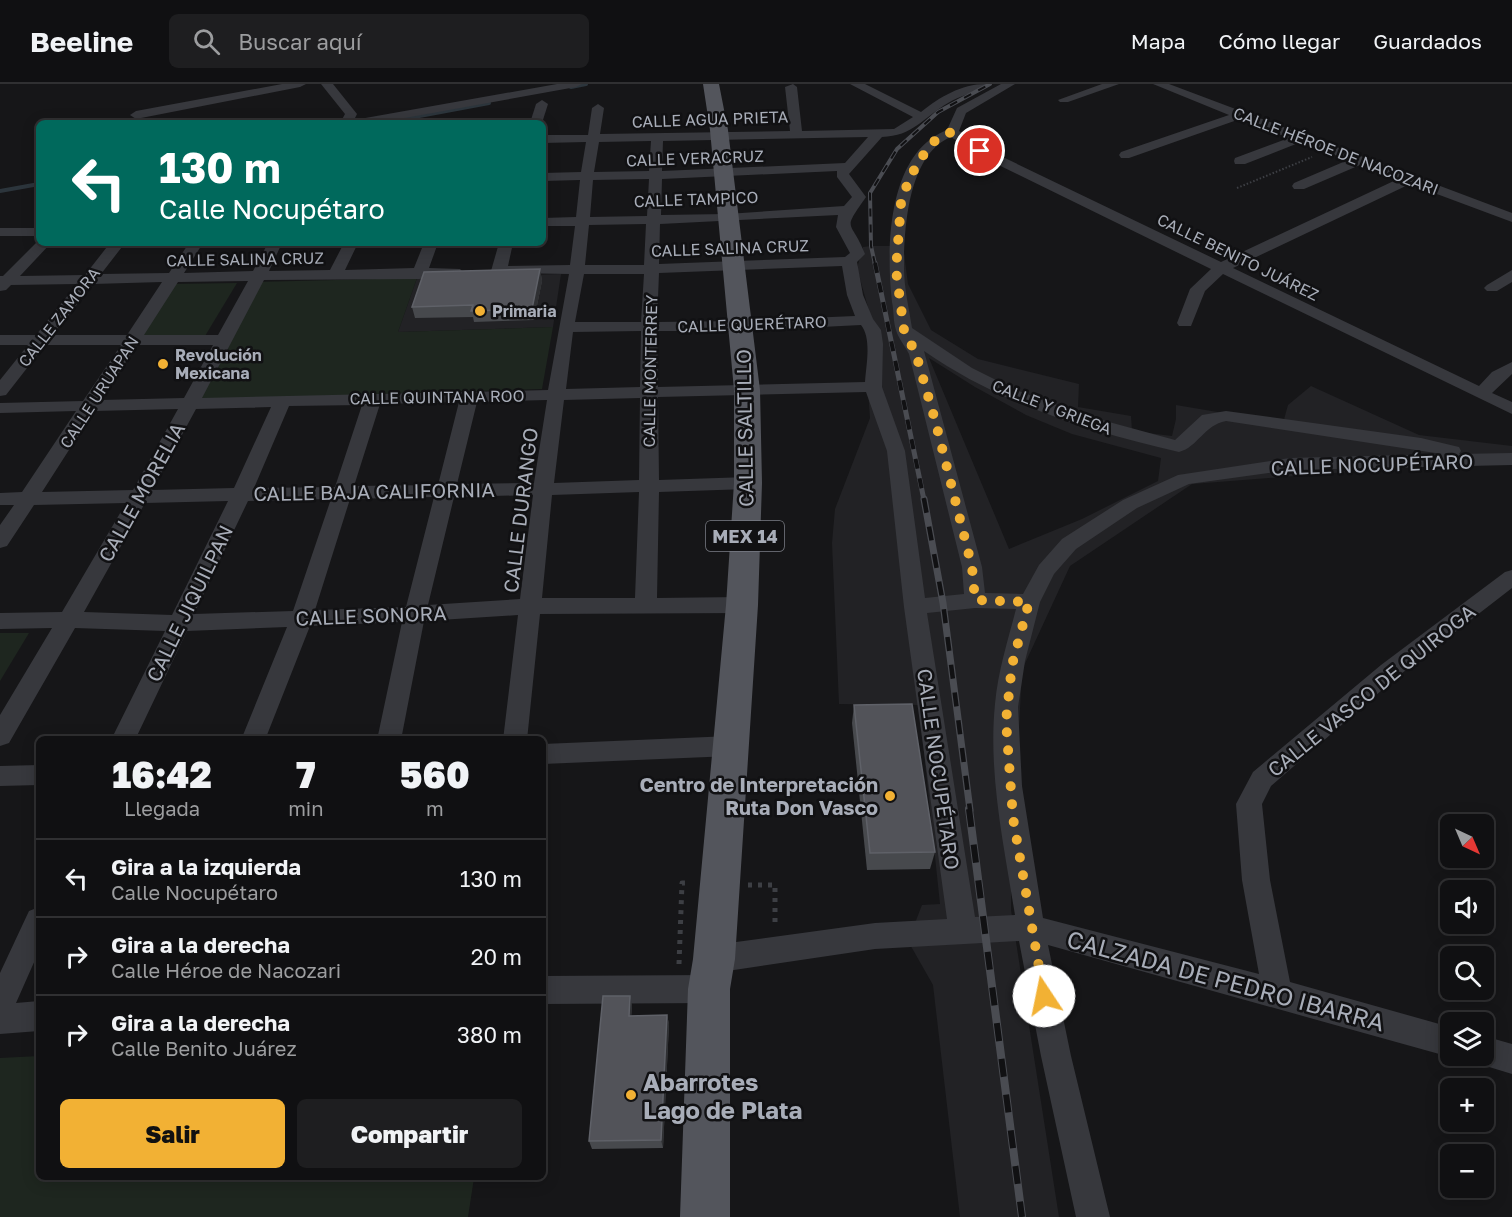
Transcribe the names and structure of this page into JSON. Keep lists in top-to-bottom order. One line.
{"streets":{"main road":["CALLE SALTILLO","MEX 14"],"street":["CALLE AGUA PRIETA","CALLE HÉROE DE NACOZARI","CALLE VERACRUZ","CALLE TAMPICO","CALLE SALINA CRUZ","CALLE BENITO JUÁREZ","CALLE ZAMORA","CALLE QUERÉTARO","CALLE MONTERREY","CALLE URUAPAN","CALLE QUINTANA ROO","CALLE Y GRIEGA","CALLE NOCUPÉTARO","CALLE BAJA CALIFORNIA","CALLE MORELIA","CALLE DURANGO","CALLE JIQUILPAN","CALLE SONORA","CALLE VASCO DE QUIROGA","CALZADA DE PEDRO IBARRA"]},"crossings":[["CALLE AGUA PRIETA","CALLE MONTERREY"],["CALLE AGUA PRIETA","CALLE SALTILLO"],["CALLE AGUA PRIETA","CALLE DURANGO"],["CALLE VERACRUZ","CALLE MONTERREY"],["CALLE VERACRUZ","CALLE SALTILLO"],["CALLE VERACRUZ","CALLE NOCUPÉTARO"],["CALLE VERACRUZ","CALLE DURANGO"],["CALLE TAMPICO","CALLE MONTERREY"],["CALLE TAMPICO","CALLE SALTILLO"],["CALLE TAMPICO","CALLE NOCUPÉTARO"],["CALLE TAMPICO","CALLE DURANGO"],["CALLE SALINA CRUZ","CALLE ZAMORA"],["CALLE SALINA CRUZ","CALLE MONTERREY"],["CALLE SALINA CRUZ","CALLE URUAPAN"],["CALLE SALINA CRUZ","CALLE SALTILLO"],["CALLE SALINA CRUZ","CALLE NOCUPÉTARO"],["CALLE SALINA CRUZ","CALLE MORELIA"],["CALLE SALINA CRUZ","CALLE DURANGO"],["CALLE QUERÉTARO","CALLE MONTERREY"],["CALLE QUERÉTARO","CALLE SALTILLO"],["CALLE QUERÉTARO","CALLE NOCUPÉTARO"],["CALLE QUERÉTARO","CALLE DURANGO"],["CALLE MONTERREY","CALLE QUINTANA ROO"],["CALLE MONTERREY","CALLE BAJA CALIFORNIA"],["CALLE MONTERREY","CALLE SONORA"],["CALLE URUAPAN","CALLE QUINTANA ROO"],["CALLE URUAPAN","CALLE BAJA CALIFORNIA"],["CALLE QUINTANA ROO","CALLE SALTILLO"],["CALLE QUINTANA ROO","CALLE NOCUPÉTARO"],["CALLE QUINTANA ROO","CALLE MORELIA"],["CALLE QUINTANA ROO","CALLE DURANGO"],["CALLE QUINTANA ROO","CALLE JIQUILPAN"],["CALLE SALTILLO","CALLE BAJA CALIFORNIA"],["CALLE SALTILLO","MEX 14"],["CALLE SALTILLO","CALLE SONORA"],["CALLE SALTILLO","CALZADA DE PEDRO IBARRA"],["CALLE NOCUPÉTARO","CALZADA DE PEDRO IBARRA"],["CALLE BAJA CALIFORNIA","CALLE MORELIA"],["CALLE BAJA CALIFORNIA","CALLE DURANGO"],["CALLE BAJA CALIFORNIA","CALLE JIQUILPAN"],["CALLE MORELIA","CALLE SONORA"],["CALLE DURANGO","CALLE SONORA"],["MEX 14","CALZADA DE PEDRO IBARRA"],["CALLE JIQUILPAN","CALLE SONORA"],["CALLE VASCO DE QUIROGA","CALZADA DE PEDRO IBARRA"]],"places":["Primaria","Revolución Mexicana","Centro de Interpretación Ruta Don Vasco","Abarrotes Lago de Plata"],"north":"bottom right","page":{"header":"Beeline","search":"Buscar aquí","nav":["Mapa","Cómo llegar","Guardados"],"turn":["130 m","Calle Nocupétaro"],"eta":["16:42","Llegada","7","min","560","m"],"map_buttons":["+","−"],"list":[{"name":"Gira a la izquierda","note":"Calle Nocupétaro","value":"130 m"},{"name":"Gira a la derecha","note":"Calle Héroe de Nacozari","value":"20 m"},{"name":"Gira a la derecha","note":"Calle Benito Juárez","value":"380 m"}],"buttons":["Salir","Compartir"]}}
